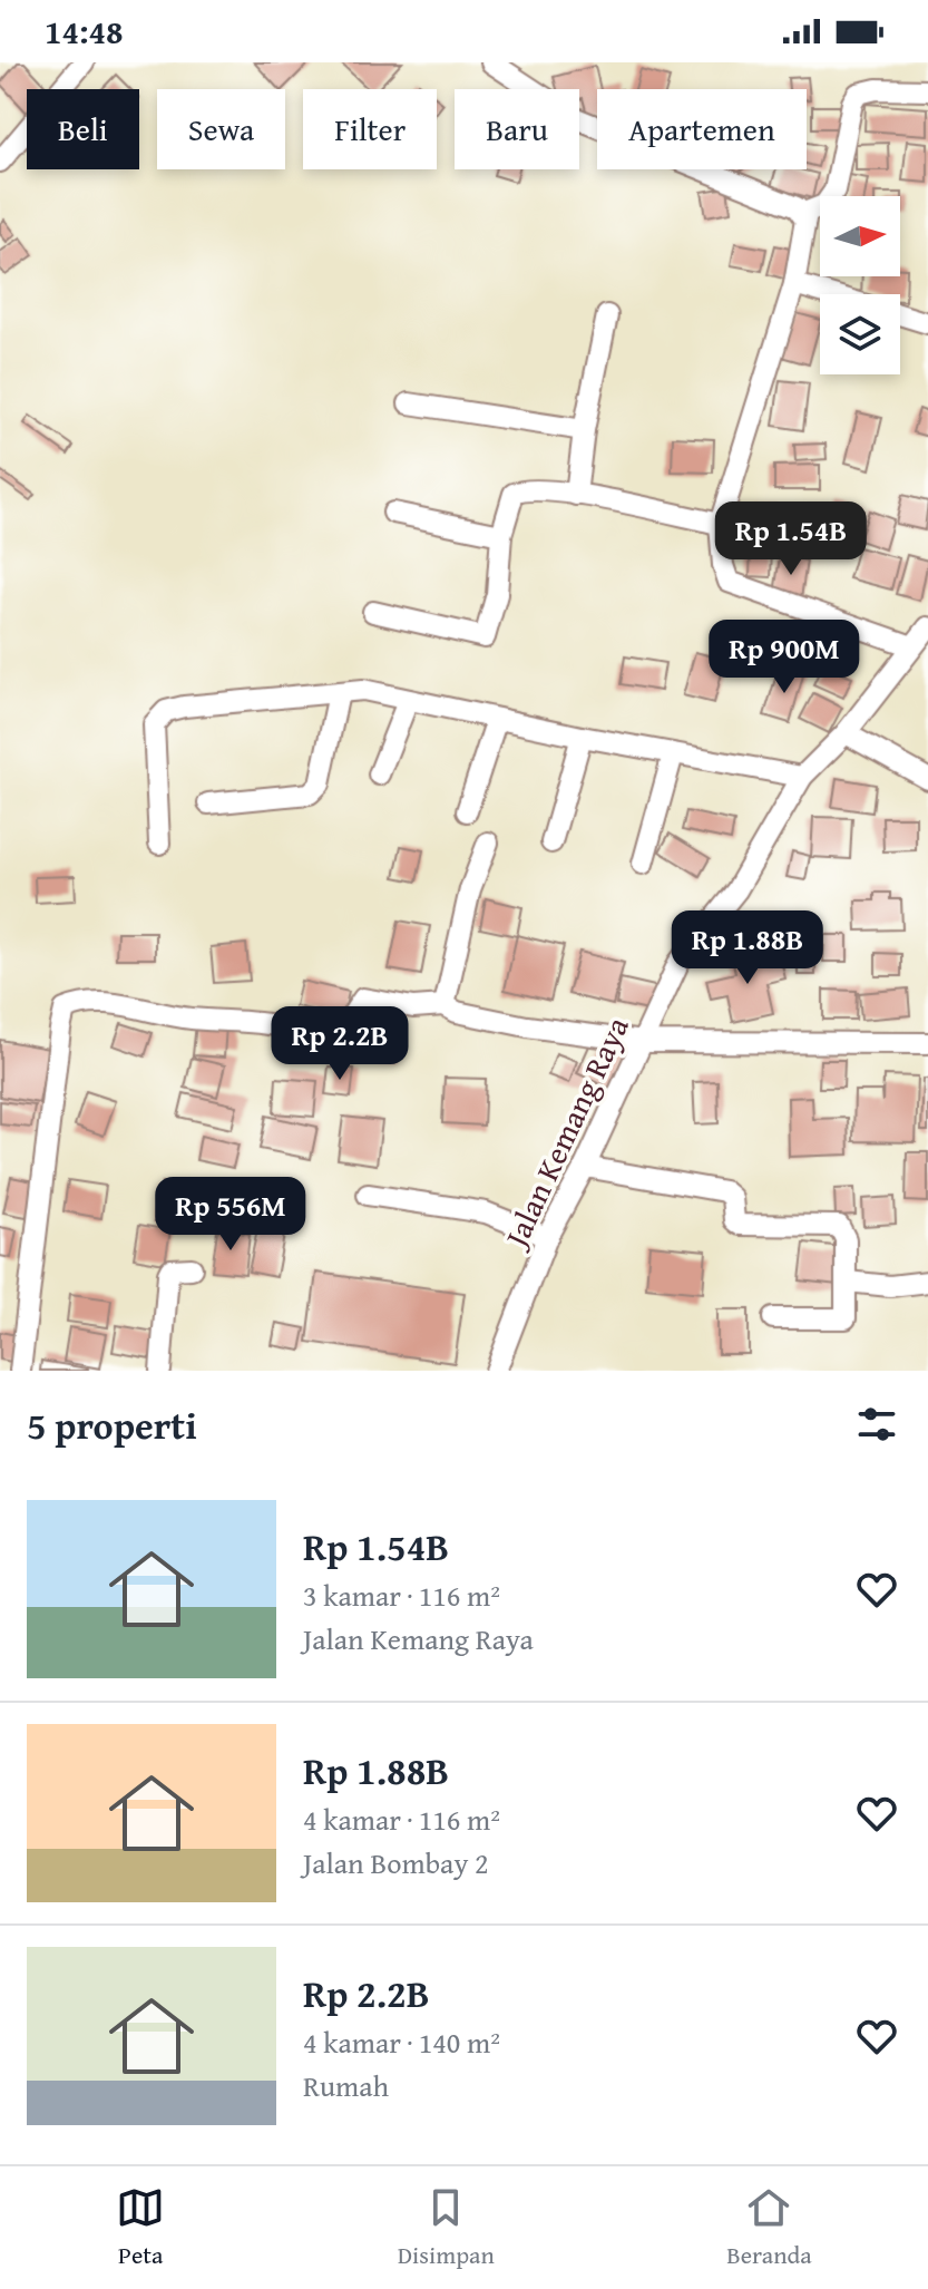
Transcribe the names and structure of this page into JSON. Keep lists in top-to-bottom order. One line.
{"streets":{"street":["Jalan Kemang Raya"]},"north":"right","page":{"status":"14:48","chip":["Beli","Sewa","Filter","Baru","Apartemen"],"price":["Rp 1.54B","Rp 900M","Rp 1.88B","Rp 2.2B","Rp 556M"],"heading":"5 properti","list":[{"name":"Rp 1.54B","note":"3 kamar · 116 m² · Jalan Kemang Raya"},{"name":"Rp 1.88B","note":"4 kamar · 116 m² · Jalan Bombay 2"},{"name":"Rp 2.2B","note":"4 kamar · 140 m² · Rumah"}],"tabs":["Peta","Disimpan","Beranda"]}}
